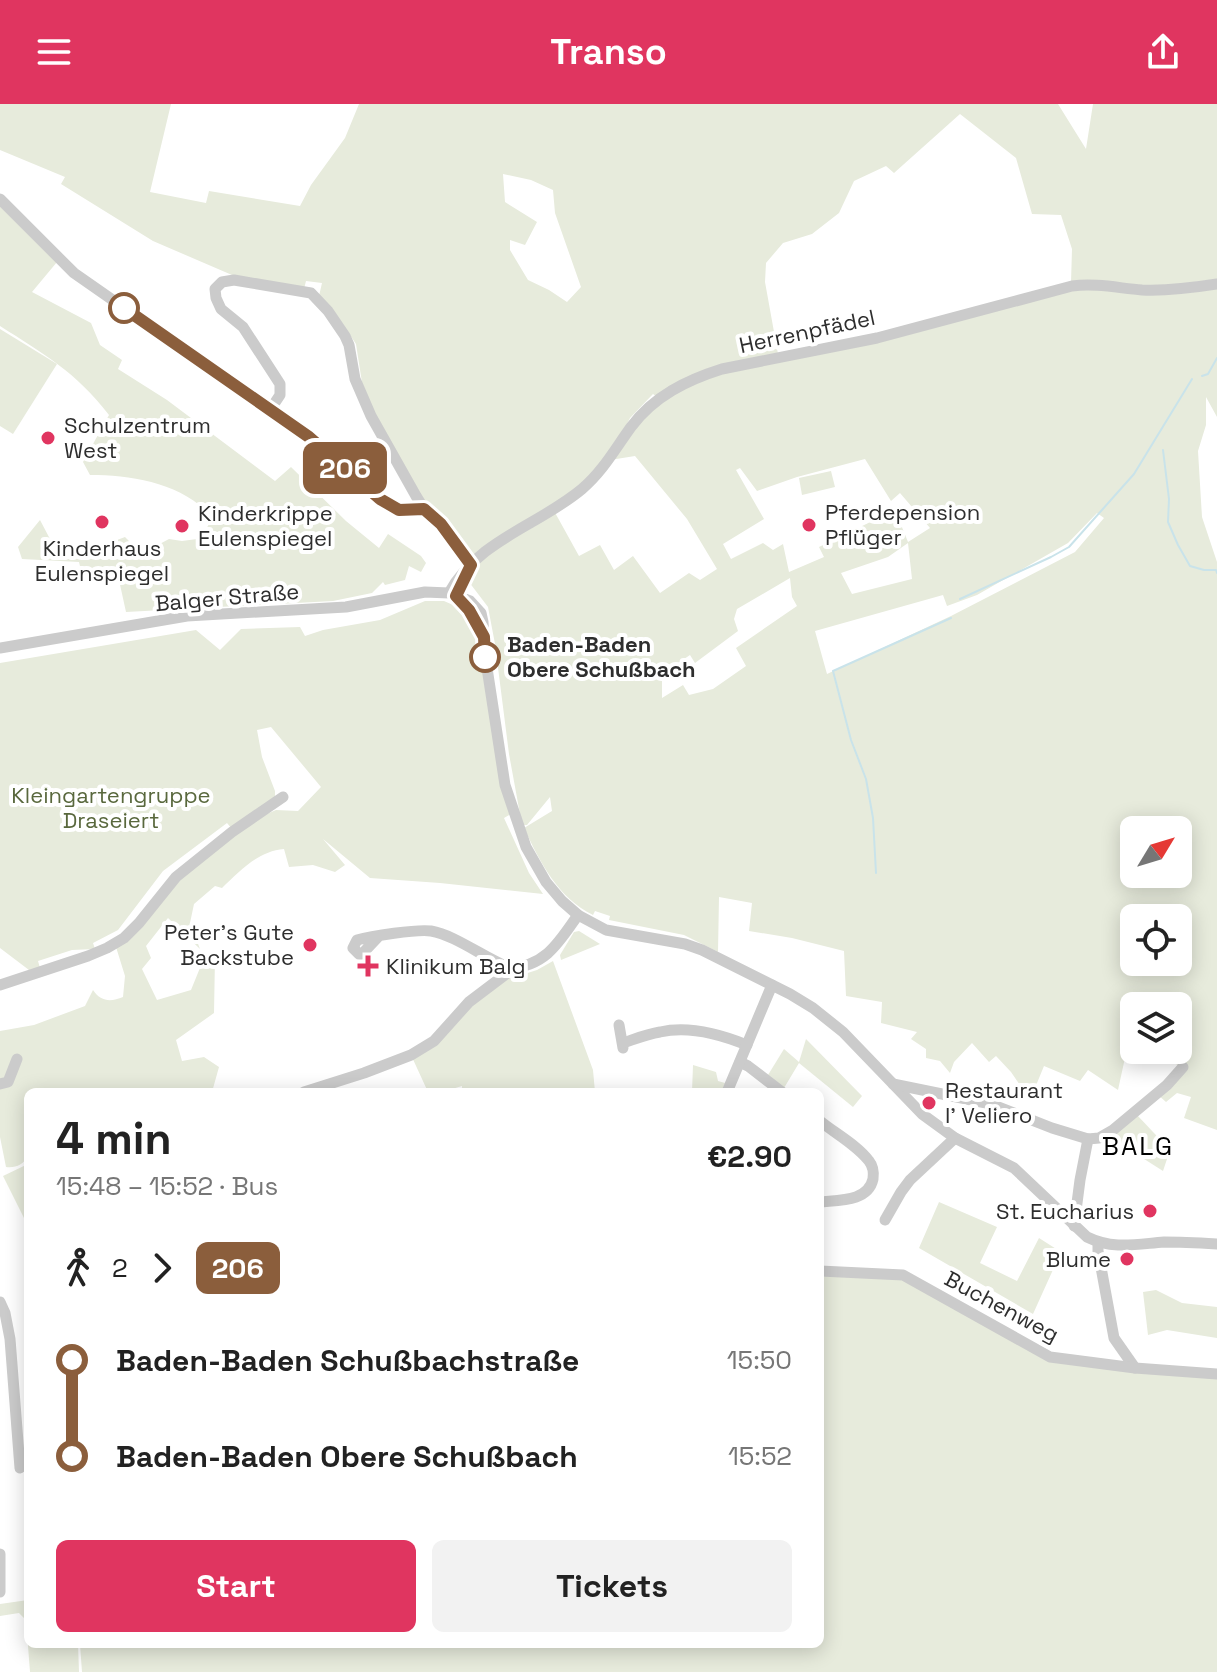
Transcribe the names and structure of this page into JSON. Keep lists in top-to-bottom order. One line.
{"streets":{"street":["Herrenpfädel","Balger Straße","Buchenweg"]},"crossings":[["Herrenpfädel","Balger Straße"]],"districts":["BALG"],"parks":["Kleingartengruppe Draseiert"],"places":{"other":["Schulzentrum West","Kinderhaus Eulenspiegel","Pferdepension Pflüger","Kinderkrippe Eulenspiegel","Baden-Baden Obere Schußbach","Peter's Gute Backstube","Restaurant I' Veliero","St. Eucharius","Blume"],"health":["Klinikum Balg"]},"lines":["bus line 206"],"north":"top right","page":{"header":"Transo","on_map":"206","heading":["4 min","15:48 – 15:52 · Bus","€2.90"],"legs":["2","206"],"list":[{"name":"Baden-Baden Schußbachstraße","value":"15:50"},{"name":"Baden-Baden Obere Schußbach","value":"15:52"}],"buttons":["Start","Tickets"]}}
